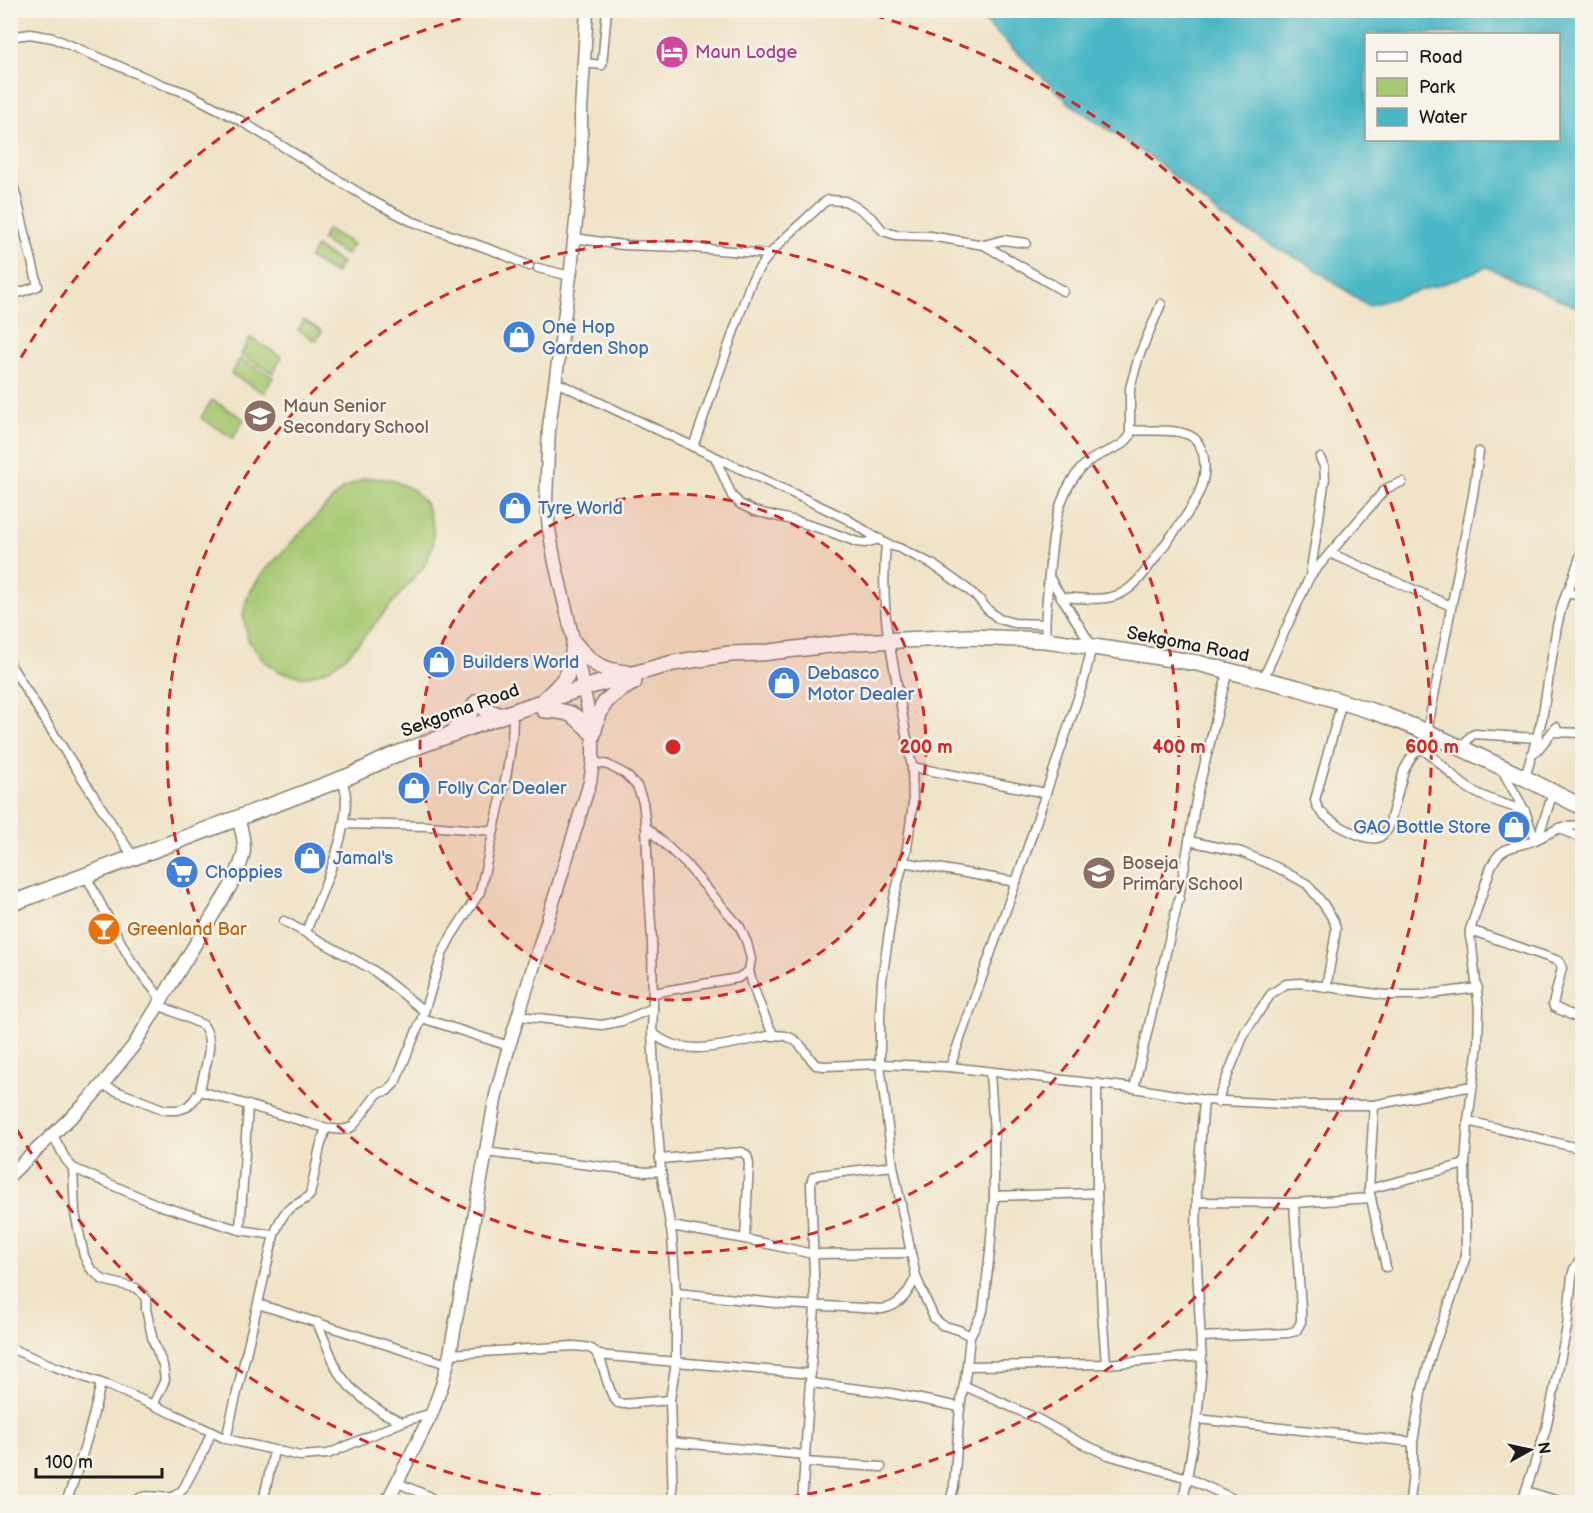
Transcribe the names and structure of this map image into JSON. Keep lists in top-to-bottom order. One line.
{"streets":{"highway":["Sekgoma Road"]},"places":{"hotel":["Maun Lodge"],"shop":["One Hop Garden Shop","Tyre World","Builders World","Debasco Motor Dealer","Folly Car Dealer","GAO Bottle Store","Jamal's"],"school or university":["Maun Senior Secondary School","Boseja Primary School"],"supermarket":["Choppies"],"bar":["Greenland Bar"]},"legend":["Road","Park","Water"],"scale_bar":"100 m","north":"right","rings":["200 m","400 m","600 m"]}
